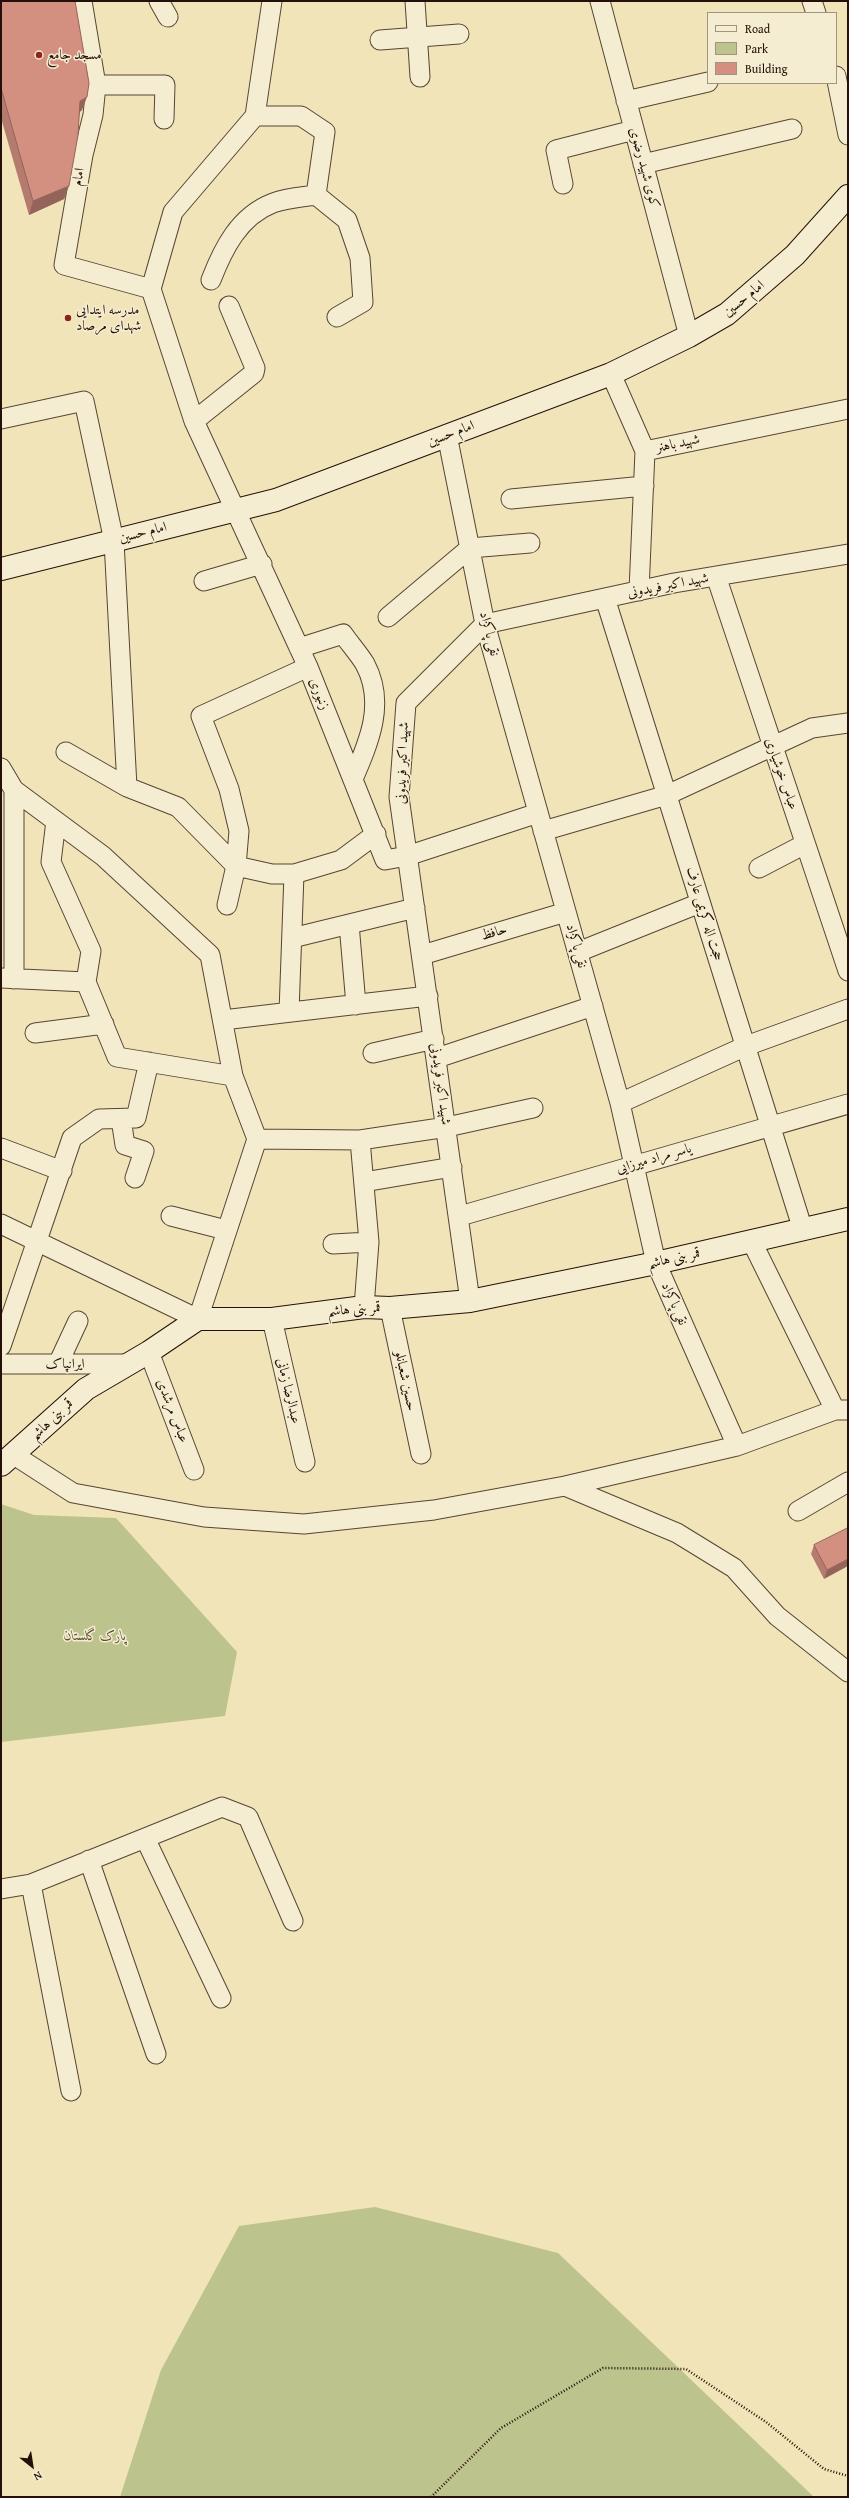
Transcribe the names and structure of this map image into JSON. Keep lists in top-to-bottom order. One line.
{"streets":{"main road":["امام حسین","قمر بنی هاشم"],"street":["کوی شهید رضوی","امام","شهید باهنر","شهید اکبر فریدونی","نقی پاکزاد","زنبوری","عباس خوشیاری","حجت اله کریمی عارف","حافظ","یاسر مراد میرزایی","ایرانپاک","حسین شعبانلو","عبدالرضا زمانی","عباس مرشدی"]},"crossings":[["کوی شهید رضوی","امام حسین"],["امام","زنبوری"],["امام حسین","نقی پاکزاد"],["امام حسین","زنبوری"],["شهید باهنر","شهید اکبر فریدونی"],["شهید اکبر فریدونی","نقی پاکزاد"],["شهید اکبر فریدونی","زنبوری"],["شهید اکبر فریدونی","عباس خوشیاری"],["شهید اکبر فریدونی","حجت اله کریمی عارف"],["شهید اکبر فریدونی","حافظ"],["شهید اکبر فریدونی","یاسر مراد میرزایی"],["شهید اکبر فریدونی","قمر بنی هاشم"],["نقی پاکزاد","حافظ"],["نقی پاکزاد","یاسر مراد میرزایی"],["نقی پاکزاد","قمر بنی هاشم"],["حجت اله کریمی عارف","یاسر مراد میرزایی"],["حجت اله کریمی عارف","قمر بنی هاشم"],["قمر بنی هاشم","ایرانپاک"],["قمر بنی هاشم","حسین شعبانلو"],["قمر بنی هاشم","عبدالرضا زمانی"],["قمر بنی هاشم","عباس مرشدی"]],"parks":["پارک گلستان"],"places":["مسجد جامع","مدرسه ایتدایی شهدای مرصاد"],"legend":["Road","Park","Building"],"north":"bottom right"}
